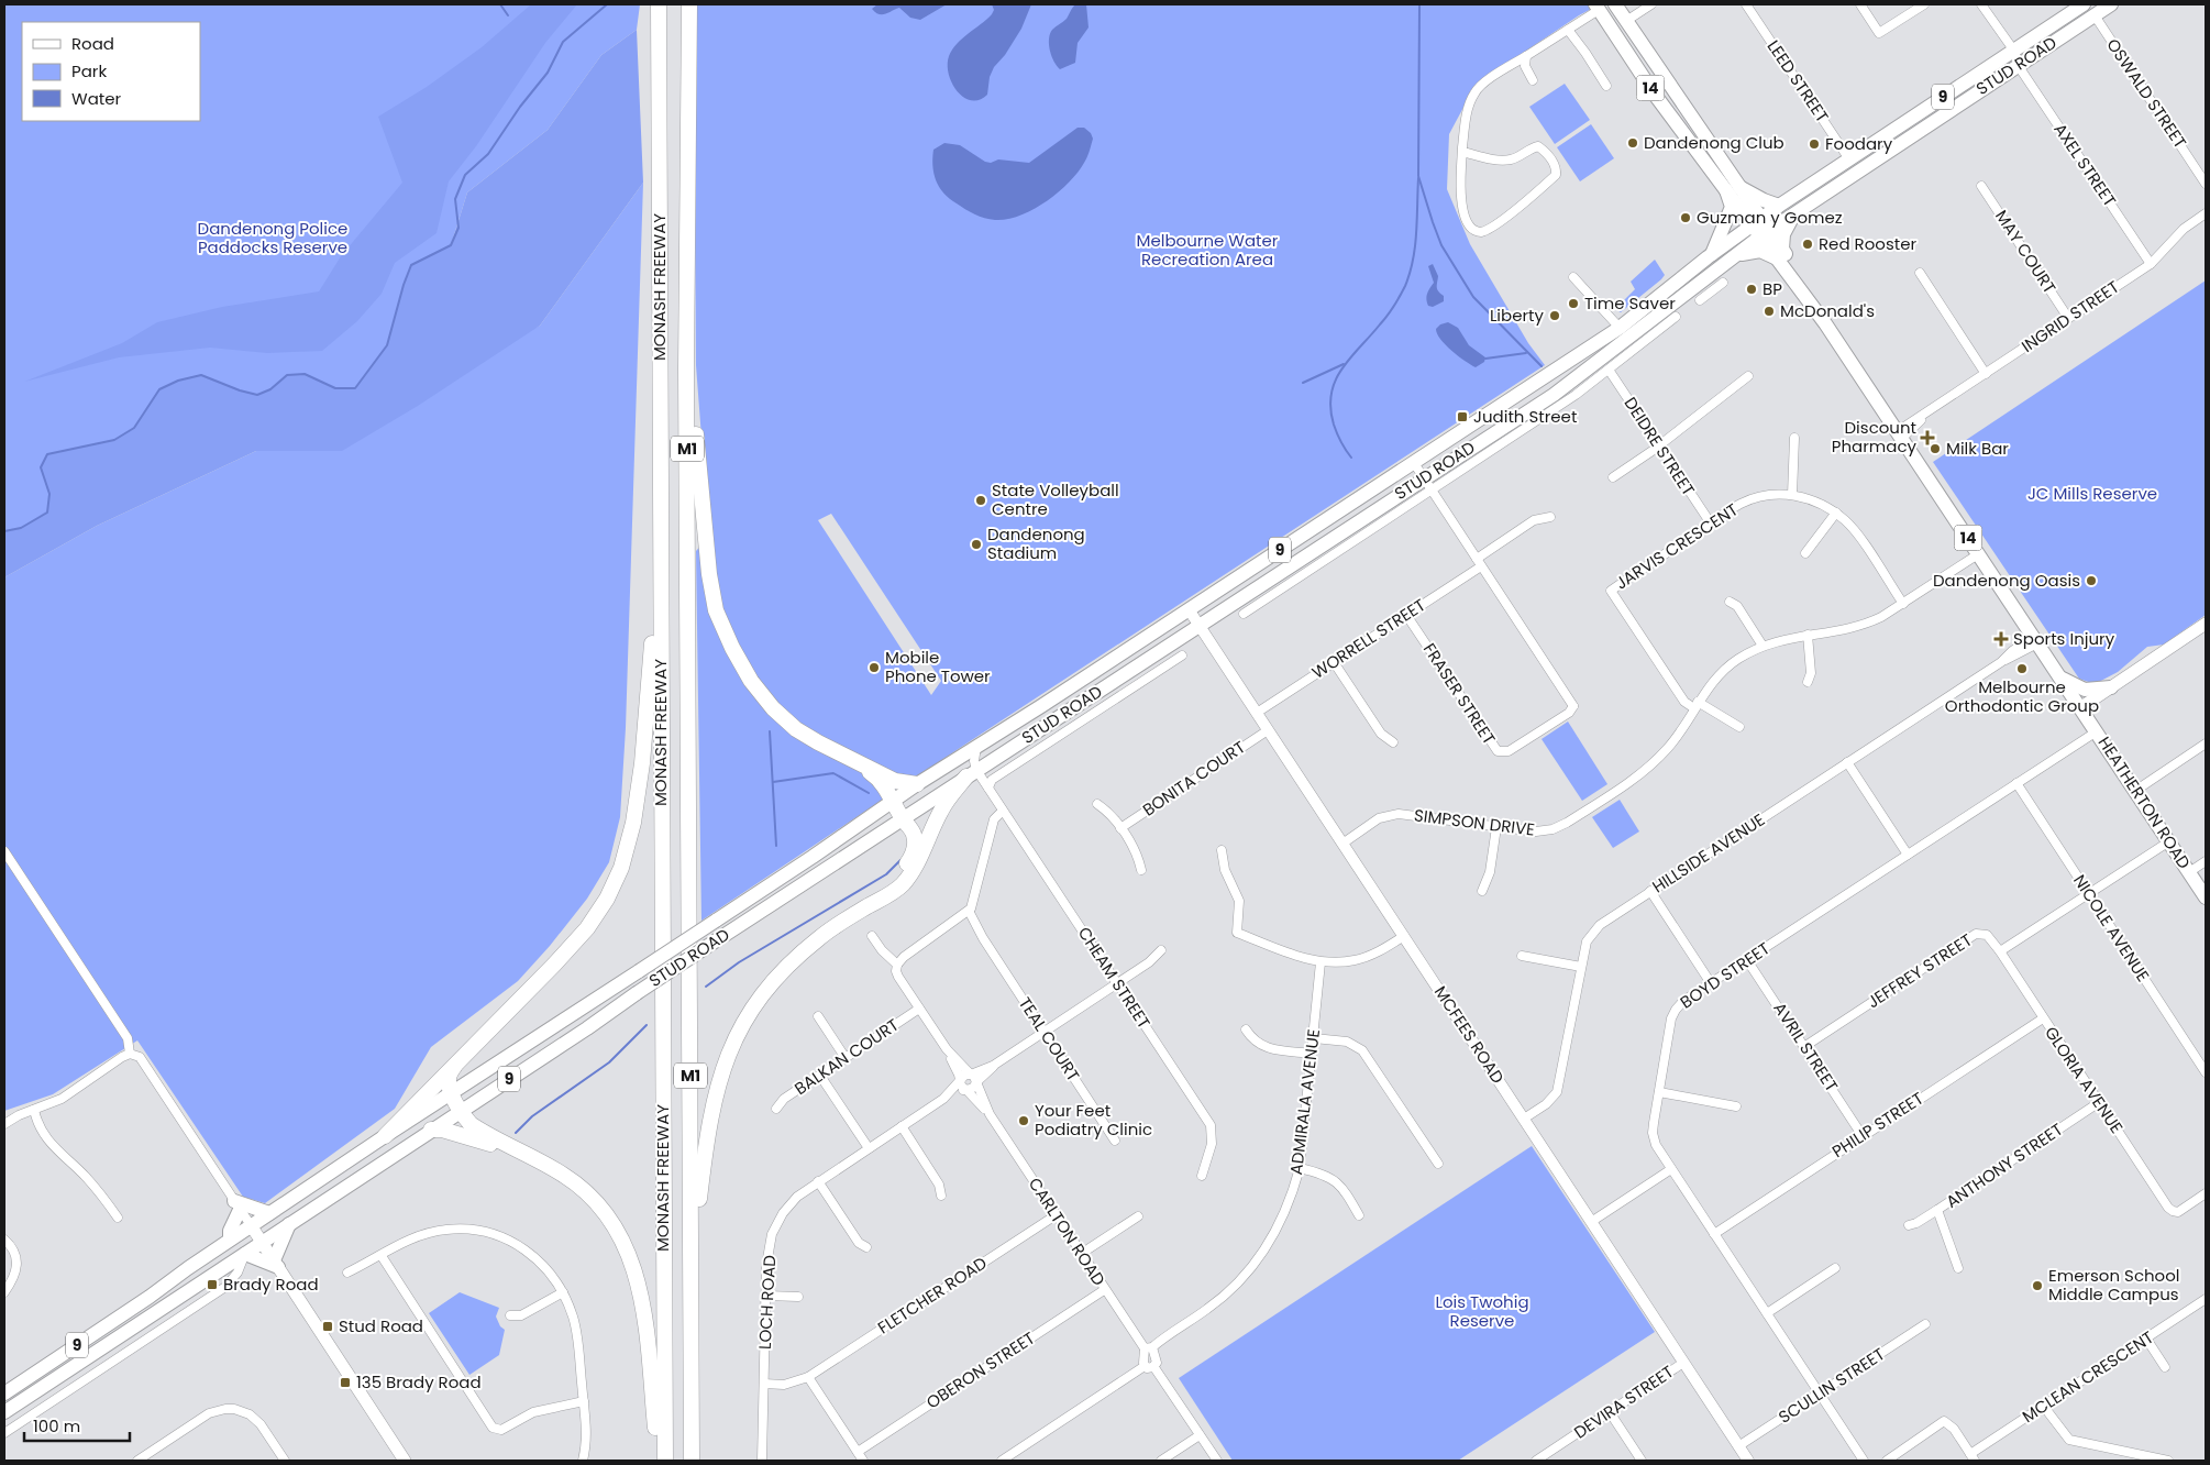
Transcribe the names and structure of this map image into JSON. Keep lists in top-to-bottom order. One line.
{"streets":{"highway":["MONASH FREEWAY","M1"],"main road":["STUD ROAD","14","OSWALD STREET","9","HEATHERTON ROAD"],"street":["LEED STREET","AXEL STREET","MAY COURT","INGRID STREET","DEIDRE STREET","JARVIS CRESCENT","WORRELL STREET","FRASER STREET","BONITA COURT","SIMPSON DRIVE","HILLSIDE AVENUE","NICOLE AVENUE","JEFFREY STREET","BOYD STREET","CHEAM STREET","MCFEES ROAD","TEAL COURT","AVRIL STREET","BALKAN COURT","GLORIA AVENUE","ADMIRALA AVENUE","PHILIP STREET","ANTHONY STREET","CARLTON ROAD","FLETCHER ROAD","LOCH ROAD","OBERON STREET","MCLEAN CRESCENT","SCULLIN STREET","DEVIRA STREET"]},"crossings":[["STUD ROAD","LEED STREET"],["STUD ROAD","OSWALD STREET"],["STUD ROAD","AXEL STREET"],["STUD ROAD","DEIDRE STREET"],["STUD ROAD","HEATHERTON ROAD"],["STUD ROAD","CHEAM STREET"],["STUD ROAD","MCFEES ROAD"],["AXEL STREET","INGRID STREET"],["MAY COURT","INGRID STREET"],["INGRID STREET","HEATHERTON ROAD"],["DEIDRE STREET","JARVIS CRESCENT"],["JARVIS CRESCENT","SIMPSON DRIVE"],["WORRELL STREET","FRASER STREET"],["WORRELL STREET","MCFEES ROAD"],["BONITA COURT","MCFEES ROAD"],["HEATHERTON ROAD","SIMPSON DRIVE"],["HEATHERTON ROAD","HILLSIDE AVENUE"],["HEATHERTON ROAD","JEFFREY STREET"],["HEATHERTON ROAD","BOYD STREET"],["SIMPSON DRIVE","MCFEES ROAD"],["HILLSIDE AVENUE","MCFEES ROAD"],["NICOLE AVENUE","JEFFREY STREET"],["NICOLE AVENUE","BOYD STREET"],["JEFFREY STREET","AVRIL STREET"],["JEFFREY STREET","GLORIA AVENUE"],["BOYD STREET","AVRIL STREET"],["BOYD STREET","PHILIP STREET"],["BOYD STREET","SCULLIN STREET"],["MCFEES ROAD","SCULLIN STREET"],["MCFEES ROAD","DEVIRA STREET"],["AVRIL STREET","PHILIP STREET"],["GLORIA AVENUE","PHILIP STREET"],["GLORIA AVENUE","ANTHONY STREET"],["ADMIRALA AVENUE","CARLTON ROAD"],["CARLTON ROAD","FLETCHER ROAD"],["CARLTON ROAD","LOCH ROAD"],["CARLTON ROAD","OBERON STREET"],["FLETCHER ROAD","LOCH ROAD"]],"parks":["Dandenong Police Paddocks Reserve","Melbourne Water Recreation Area","JC Mills Reserve","Lois Twohig Reserve"],"places":{"other":["Dandenong Club","Foodary","Guzman y Gomez","Red Rooster","BP","Time Saver","McDonald's","Liberty","Milk Bar","State Volleyball Centre","Dandenong Stadium","Dandenong Oasis","Mobile Phone Tower","Melbourne Orthodontic Group","Your Feet Podiatry Clinic","Emerson School Middle Campus"],"transit":["Judith Street","Brady Road","Stud Road","135 Brady Road"],"health":["Discount Pharmacy","Sports Injury"]},"legend":["Road","Park","Water"],"scale_bar":"100 m"}
